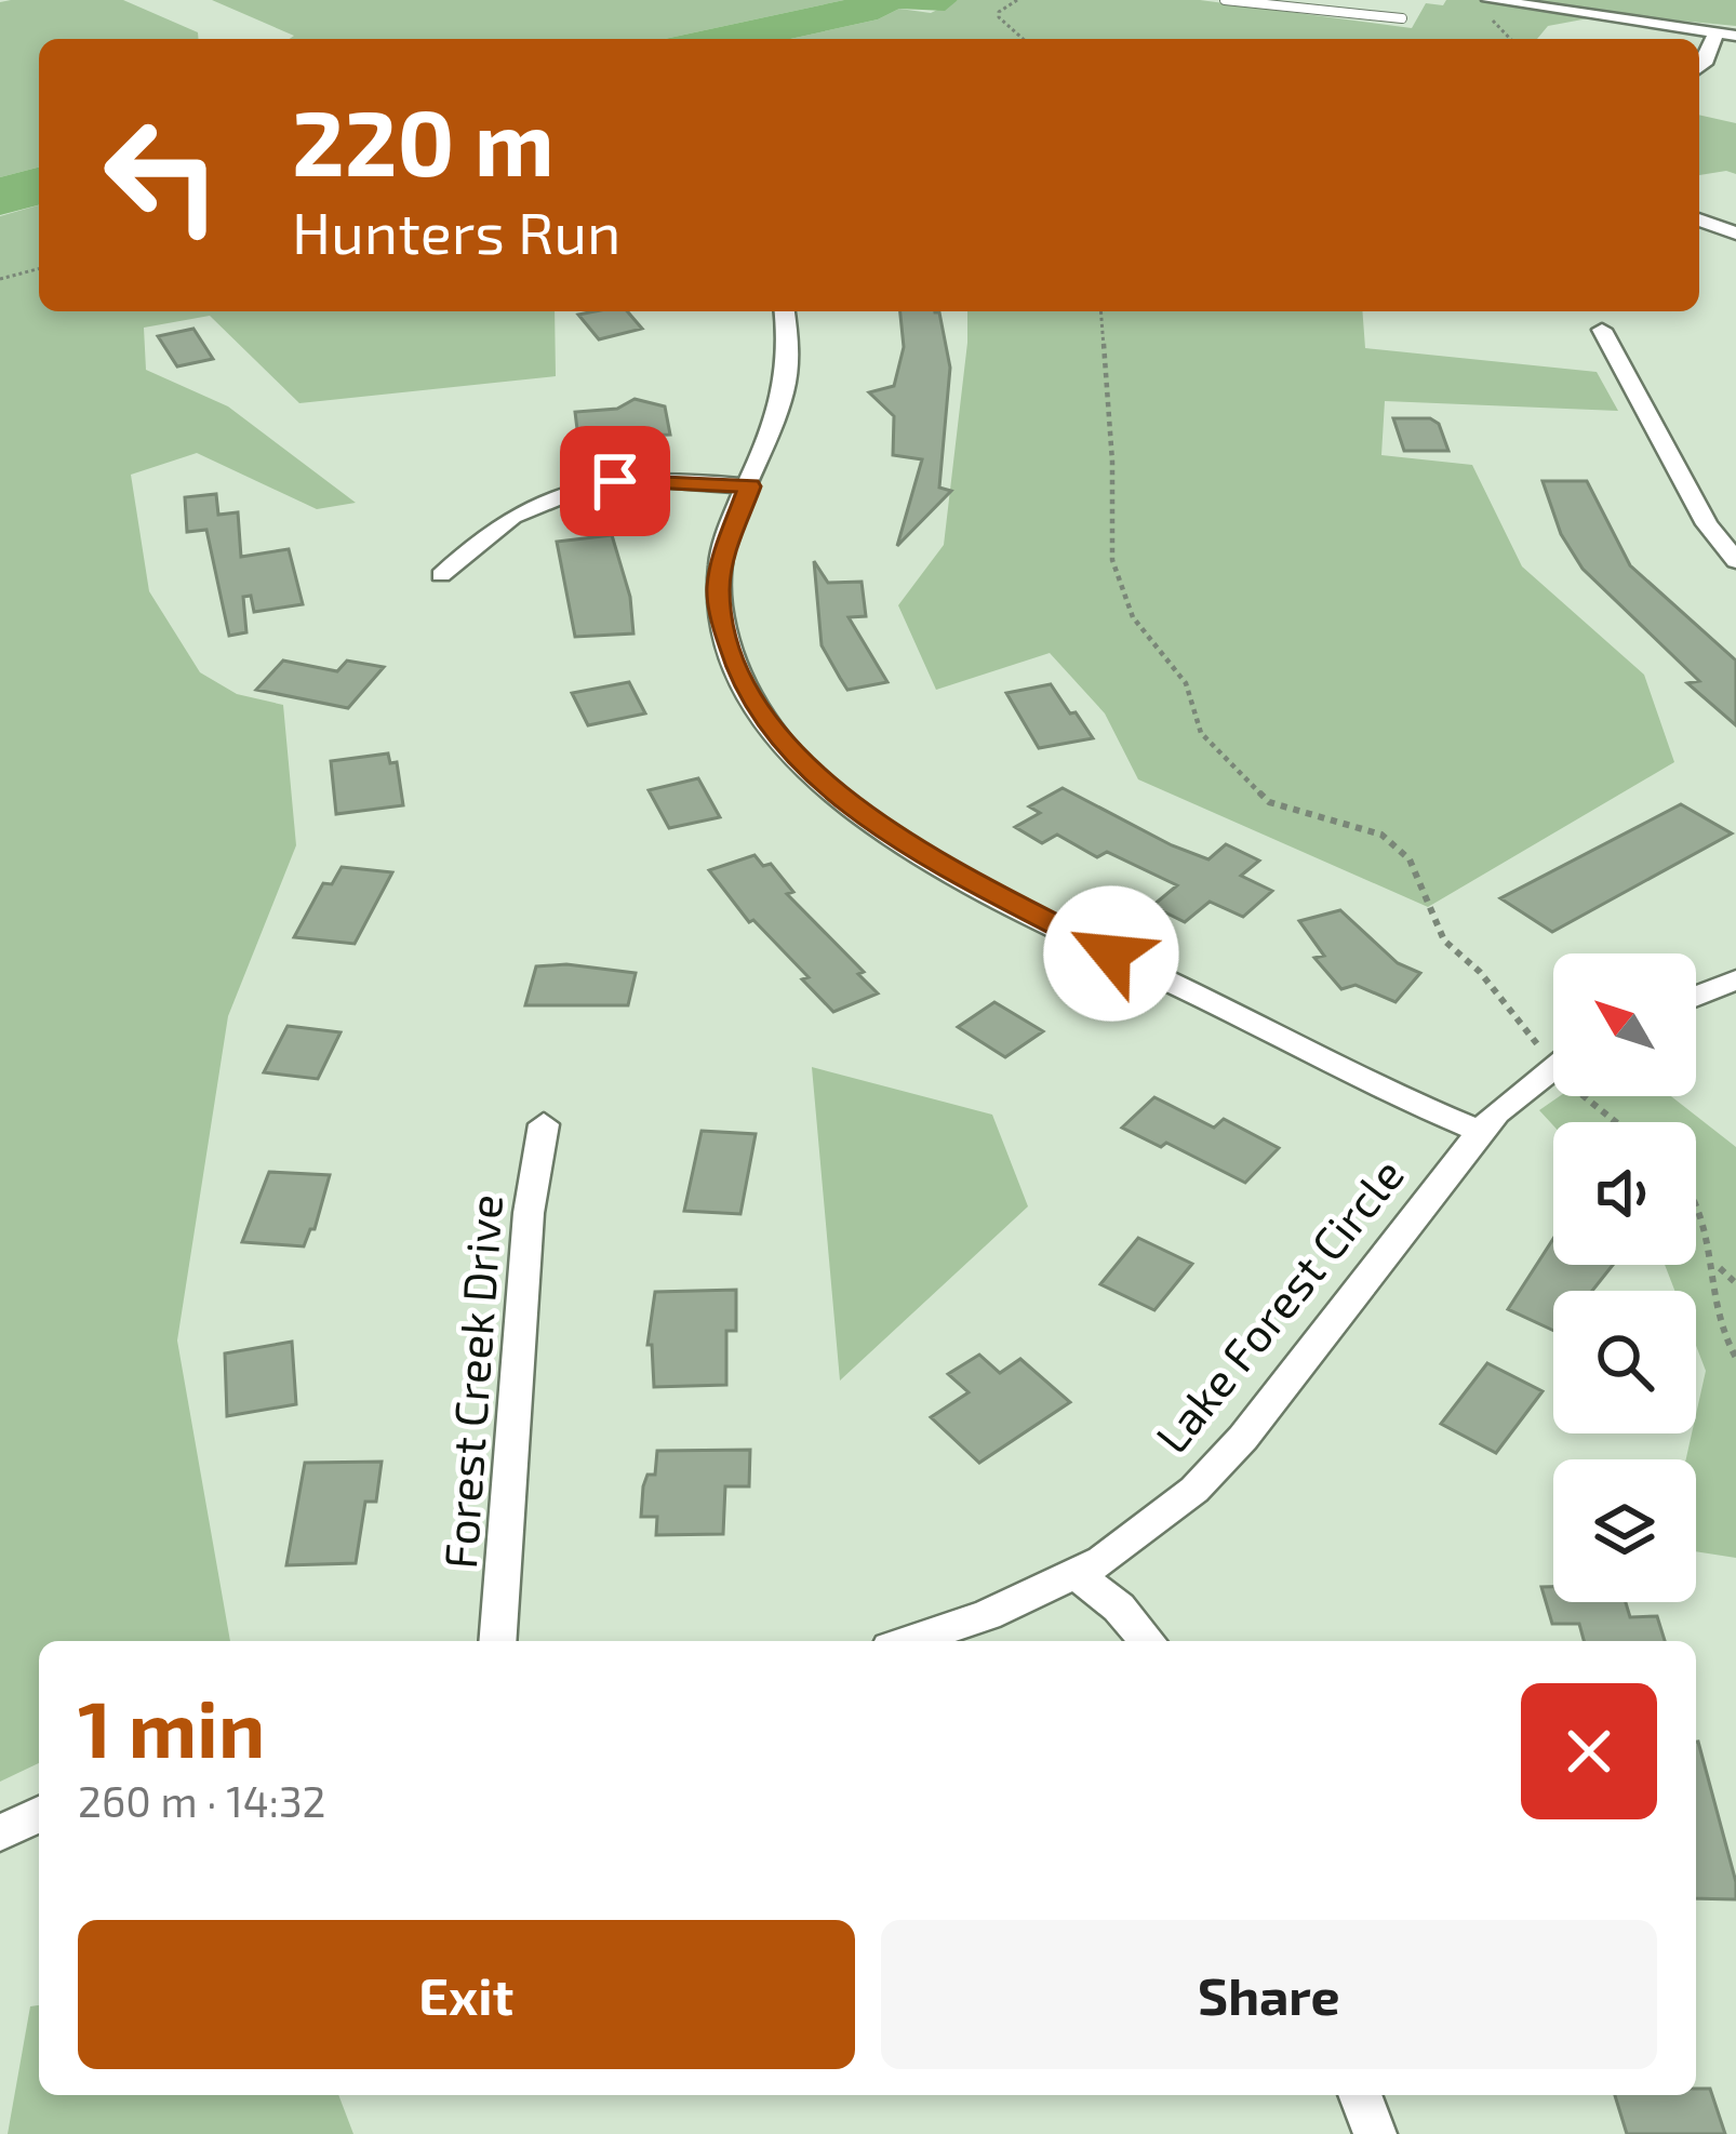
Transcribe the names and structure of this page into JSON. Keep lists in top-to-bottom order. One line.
{"streets":{"street":["Lake Forest Circle","Forest Creek Drive"]},"north":"top left","page":{"turn":["220 m","Hunters Run"],"heading":["1 min","260 m · 14:32"],"buttons":["Exit","Share"]}}
